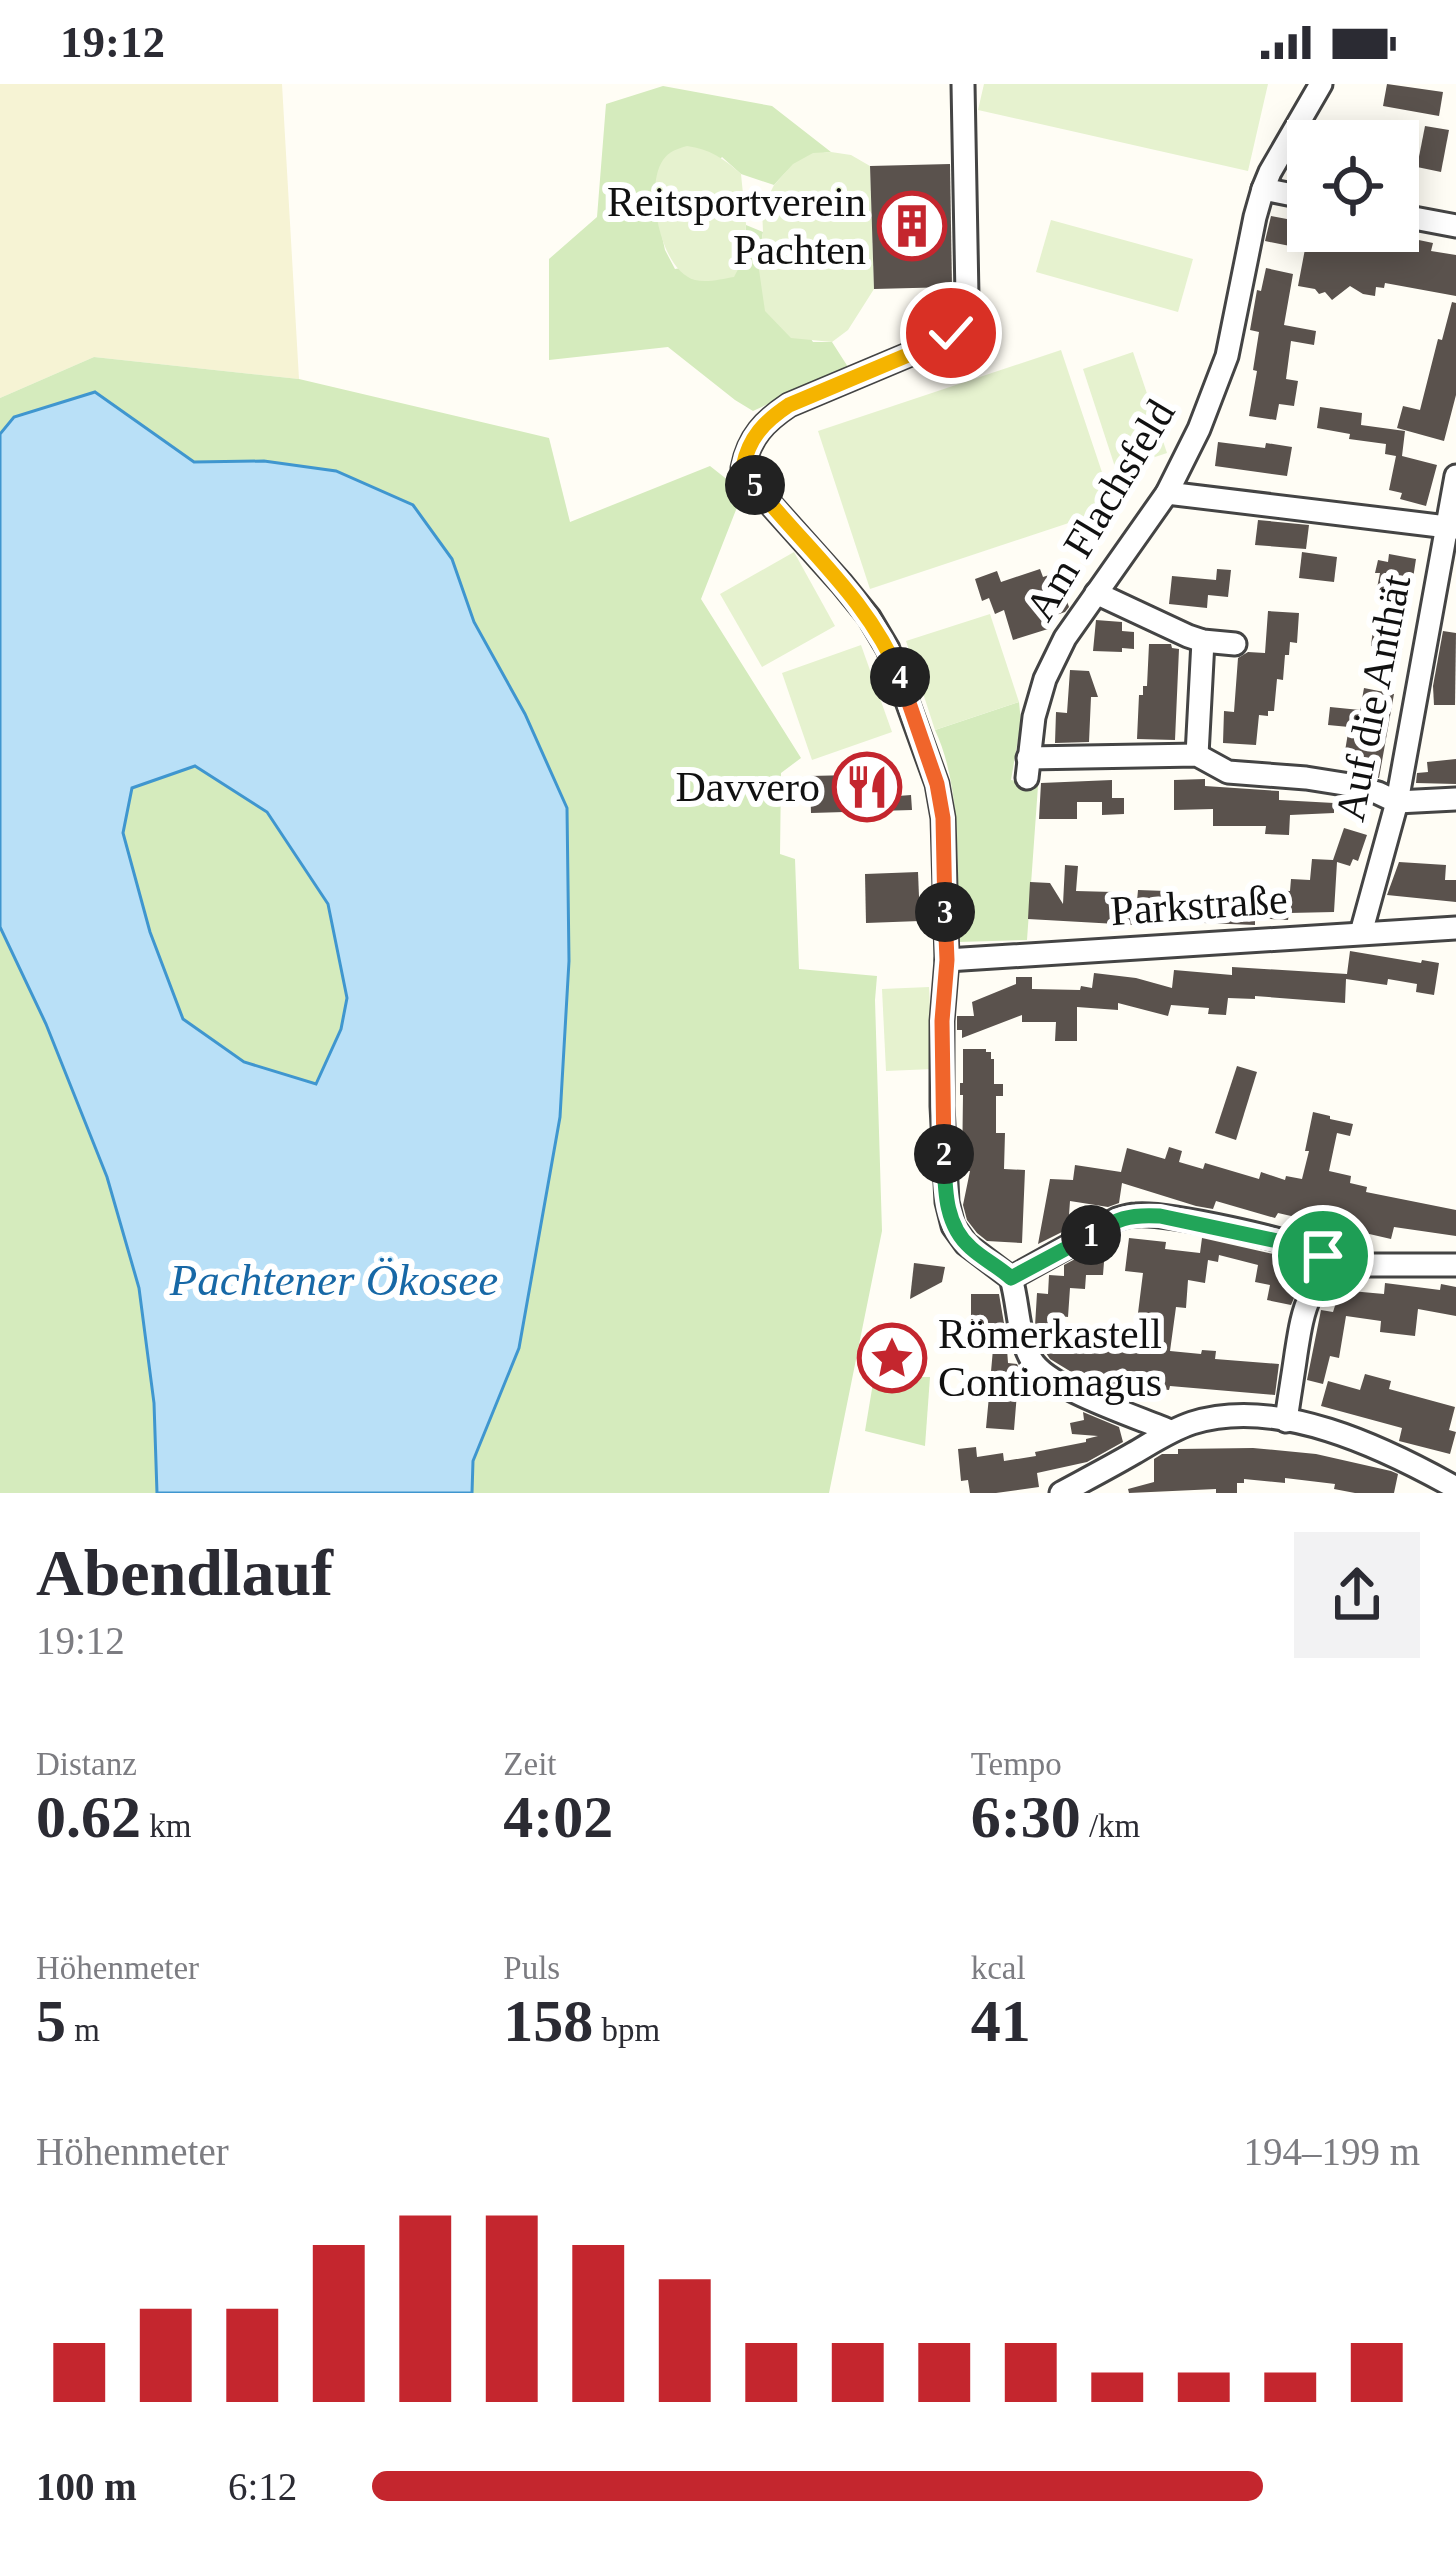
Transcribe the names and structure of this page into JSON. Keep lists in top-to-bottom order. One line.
{"streets":{"street":["Am Flachsfeld","Auf die Anthät","Parkstraße"]},"crossings":[["Auf die Anthät","Parkstraße"]],"water":["Pachtener Ökosee"],"places":{"building":["Reitsportverein Pachten"],"restaurant":["Davvero"],"place":["Römerkastell Contiomagus"]},"page":{"status":"19:12","pins":["5","4","3","2","1"],"heading":["Abendlauf","19:12"],"stats":[["Distanz","0.62 km"],["Zeit","4:02"],["Tempo","6:30 /km"],["Höhenmeter","5 m"],["Puls","158 bpm"],["kcal","41"]],"chart":["Höhenmeter","194–199 m"],"list":[{"name":"100 m","note":"6:12"}]}}
